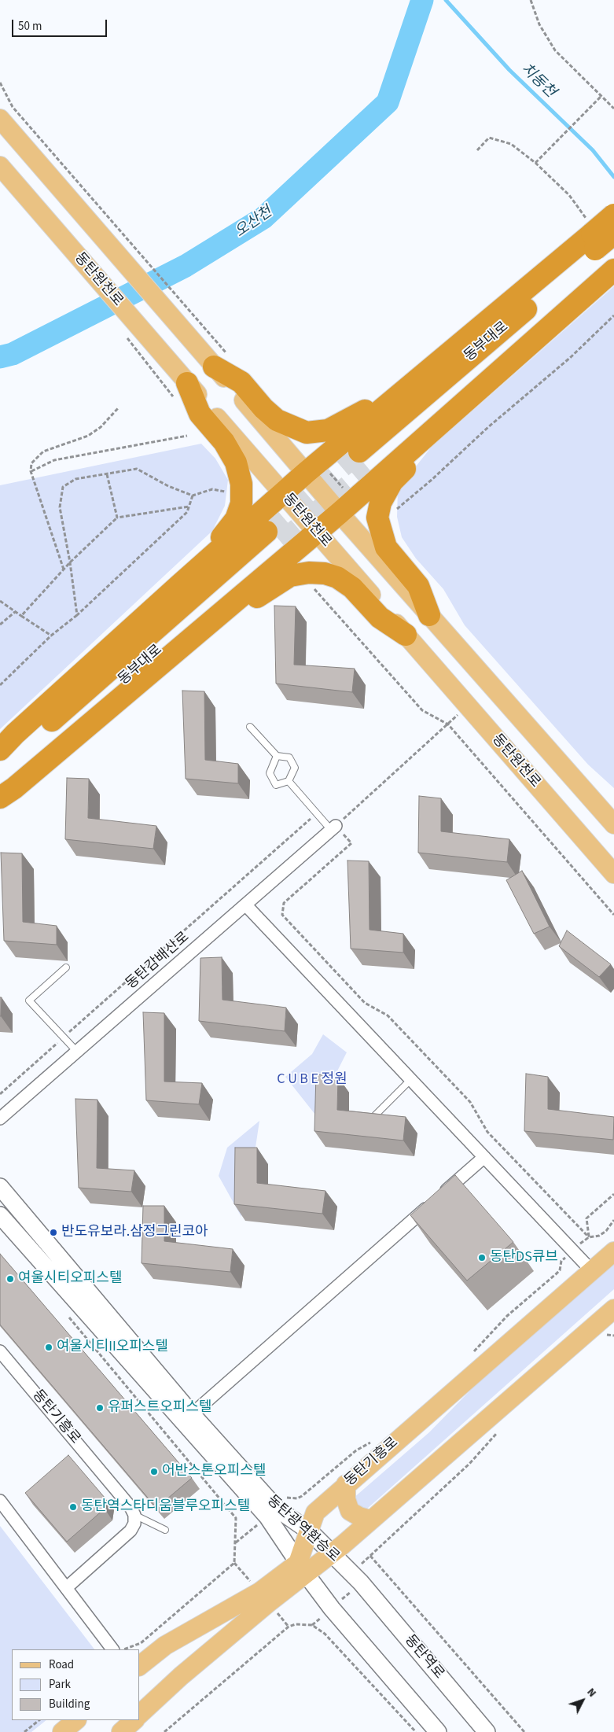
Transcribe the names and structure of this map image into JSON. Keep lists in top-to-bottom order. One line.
{"streets":{"highway":["동부대로"],"main road":["동탄원천로","동탄기흥로"],"street":["동탄감배산로","동탄광역환승로","동탄역로"]},"crossings":[["동탄기흥로","동탄광역환승로"],["동탄광역환승로","동탄역로"]],"water":["치동천","오산천"],"parks":["C U B E 정원"],"places":["반도유보라.삼정그린코아","동탄DS큐브","여울시티오피스텔","여울시티II오피스텔","유퍼스트오피스텔","어반스톤오피스텔","동탄역스타디움블루오피스텔"],"legend":["Road","Park","Building"],"scale_bar":"50 m","north":"top right"}
